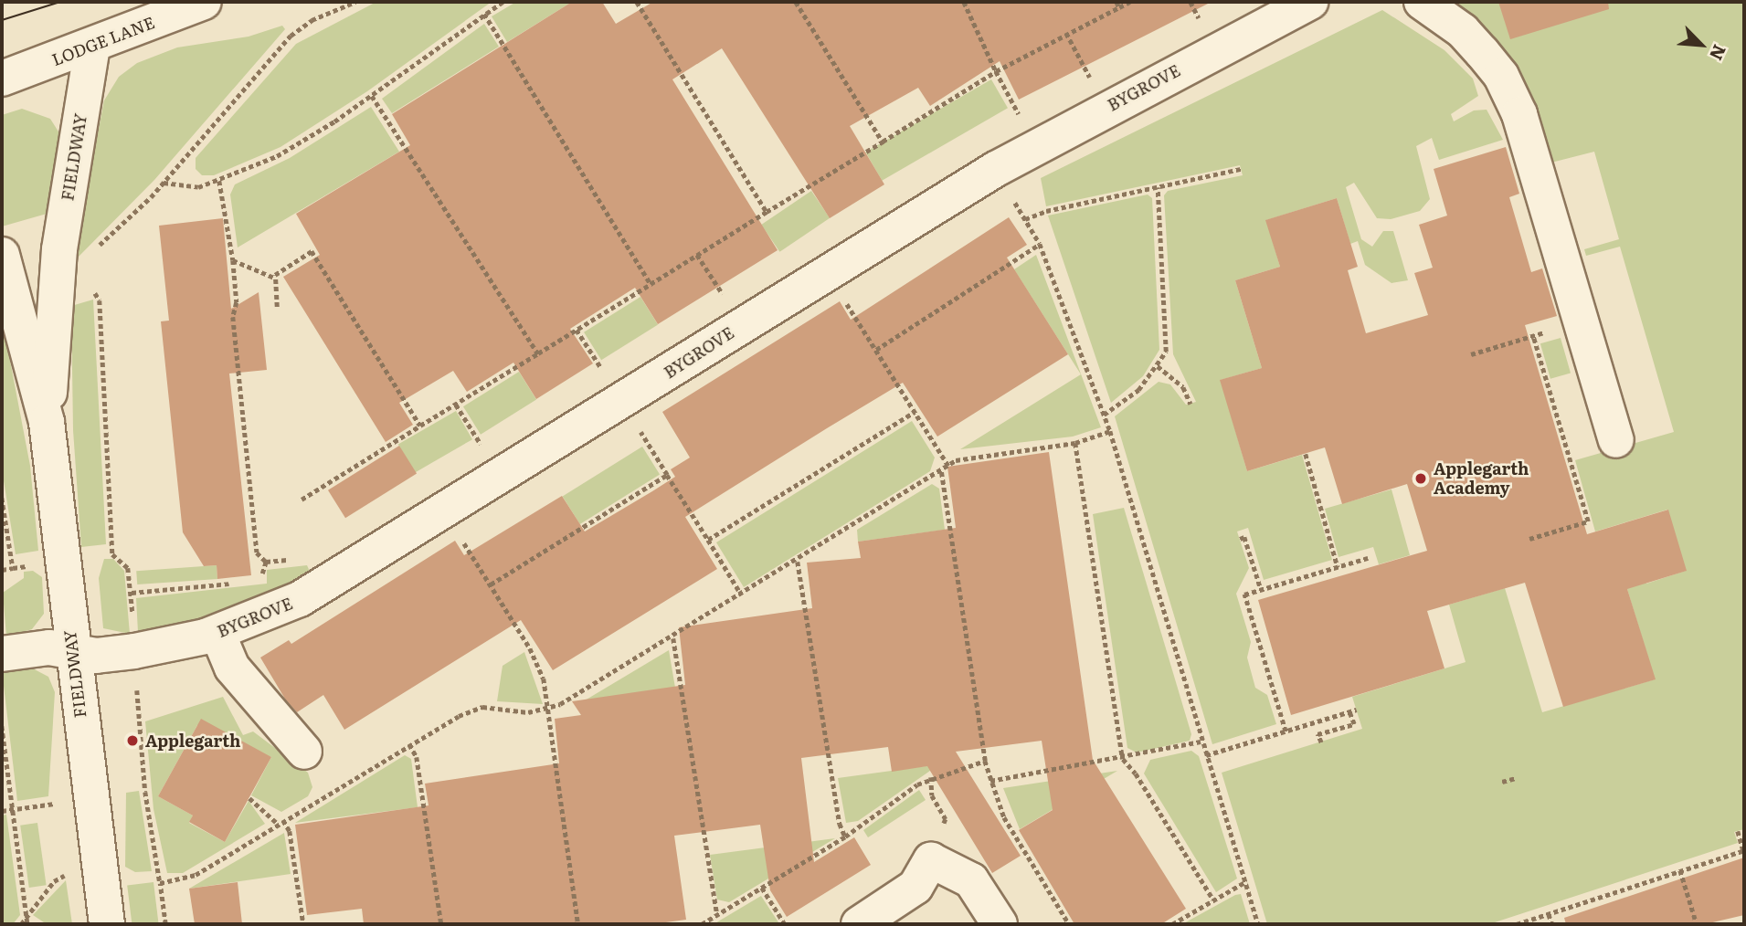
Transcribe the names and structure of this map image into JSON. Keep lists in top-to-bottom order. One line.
{"streets":{"street":["LODGE LANE","BYGROVE","FIELDWAY"]},"crossings":[["LODGE LANE","FIELDWAY"],["BYGROVE","FIELDWAY"]],"places":["Applegarth Academy","Applegarth"],"north":"bottom right"}
